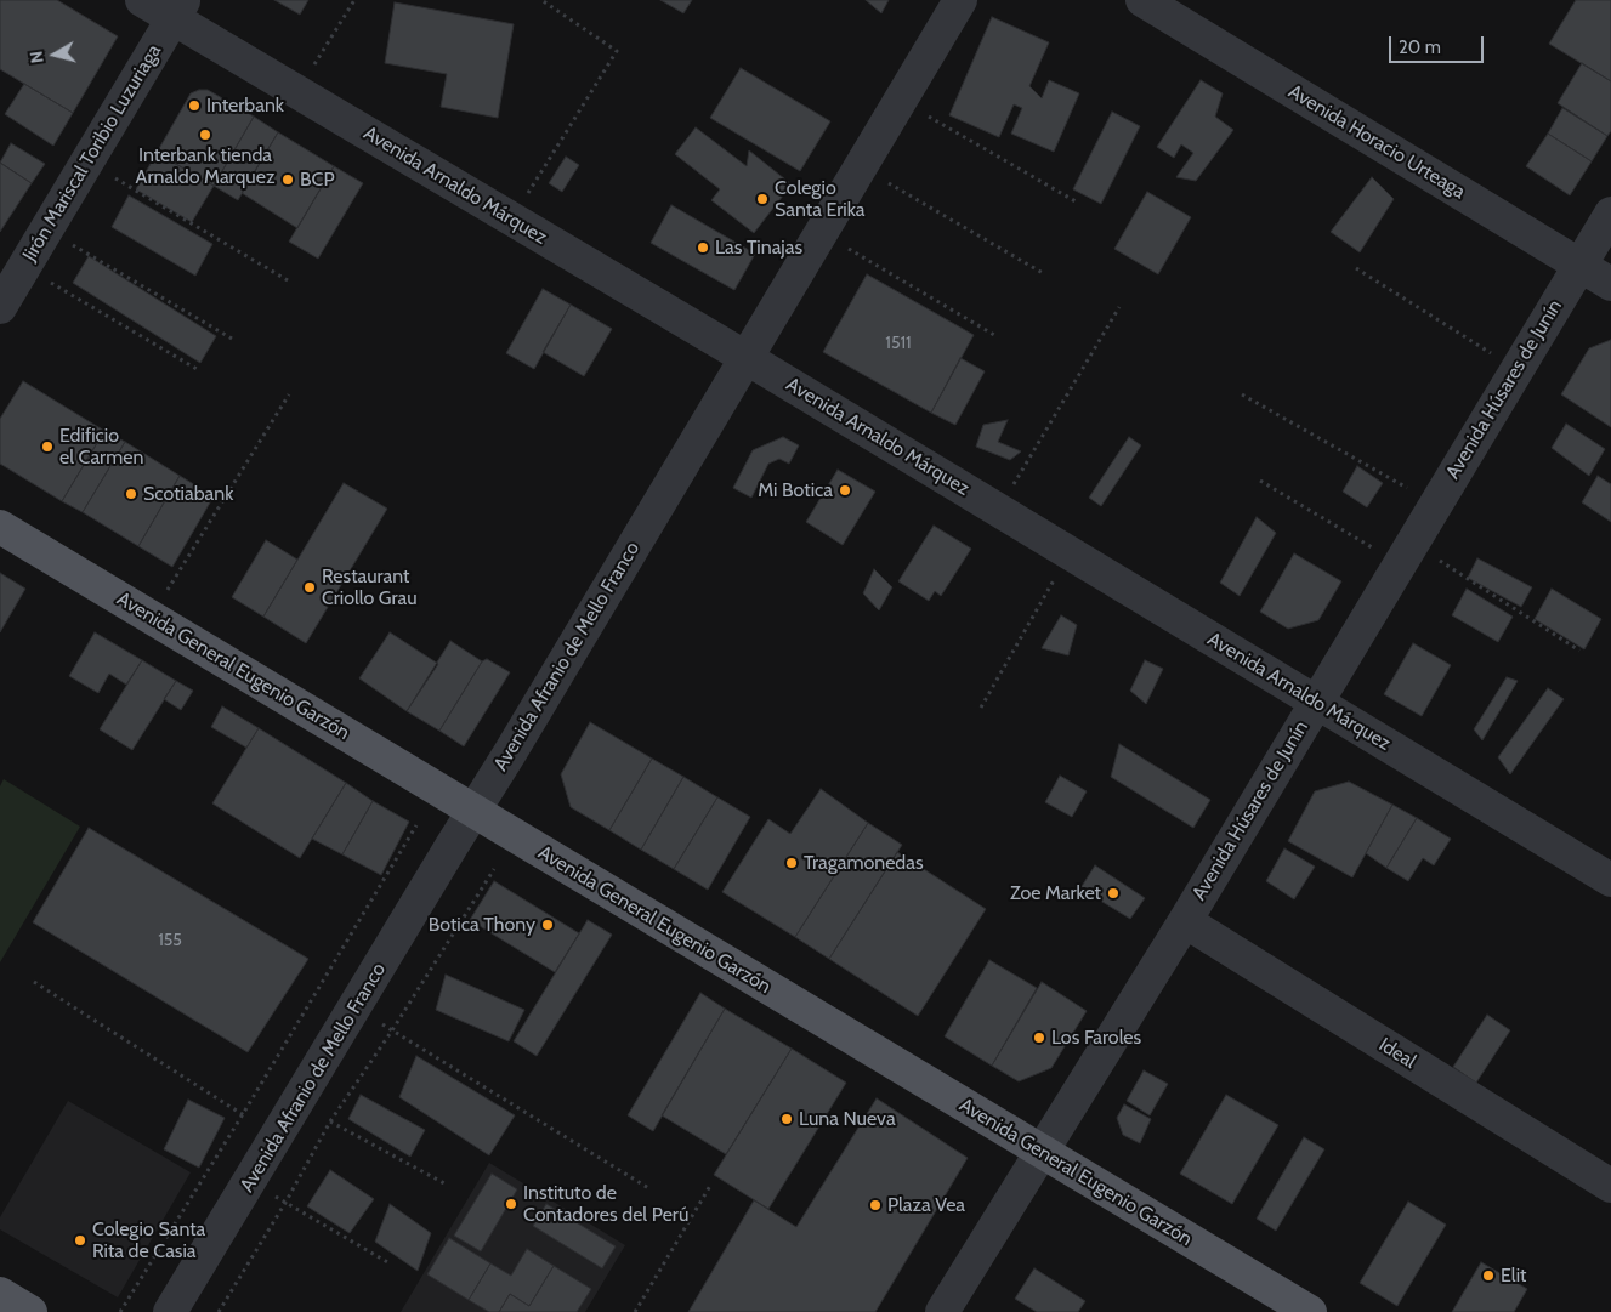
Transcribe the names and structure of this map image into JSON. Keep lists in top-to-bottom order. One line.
{"streets":{"main road":["Avenida General Eugenio Garzón"],"street":["Avenida Horacio Urteaga","Jirón Mariscal Toribio Luzuriaga","Avenida Arnaldo Márquez","Avenida Húsares de Junín","Avenida Afranio de Mello Franco","Ideal"]},"crossings":[["Avenida Horacio Urteaga","Avenida Húsares de Junín"],["Jirón Mariscal Toribio Luzuriaga","Avenida Arnaldo Márquez"],["Avenida Arnaldo Márquez","Avenida Húsares de Junín"],["Avenida Arnaldo Márquez","Avenida Afranio de Mello Franco"],["Avenida Húsares de Junín","Avenida General Eugenio Garzón"],["Avenida Húsares de Junín","Ideal"],["Avenida Afranio de Mello Franco","Avenida General Eugenio Garzón"]],"places":["Interbank","Interbank tienda Arnaldo Marquez","BCP","Colegio Santa Erika","Las Tinajas","Edificio el Carmen","Mi Botica","Scotiabank","Restaurant Criollo Grau","Tragamonedas","Zoe Market","Botica Thony","Los Faroles","Luna Nueva","Instituto de Contadores del Perú","Plaza Vea","Colegio Santa Rita de Casia","Elit"],"house_numbers":["1511","155"],"scale_bar":"20 m","north":"left"}
